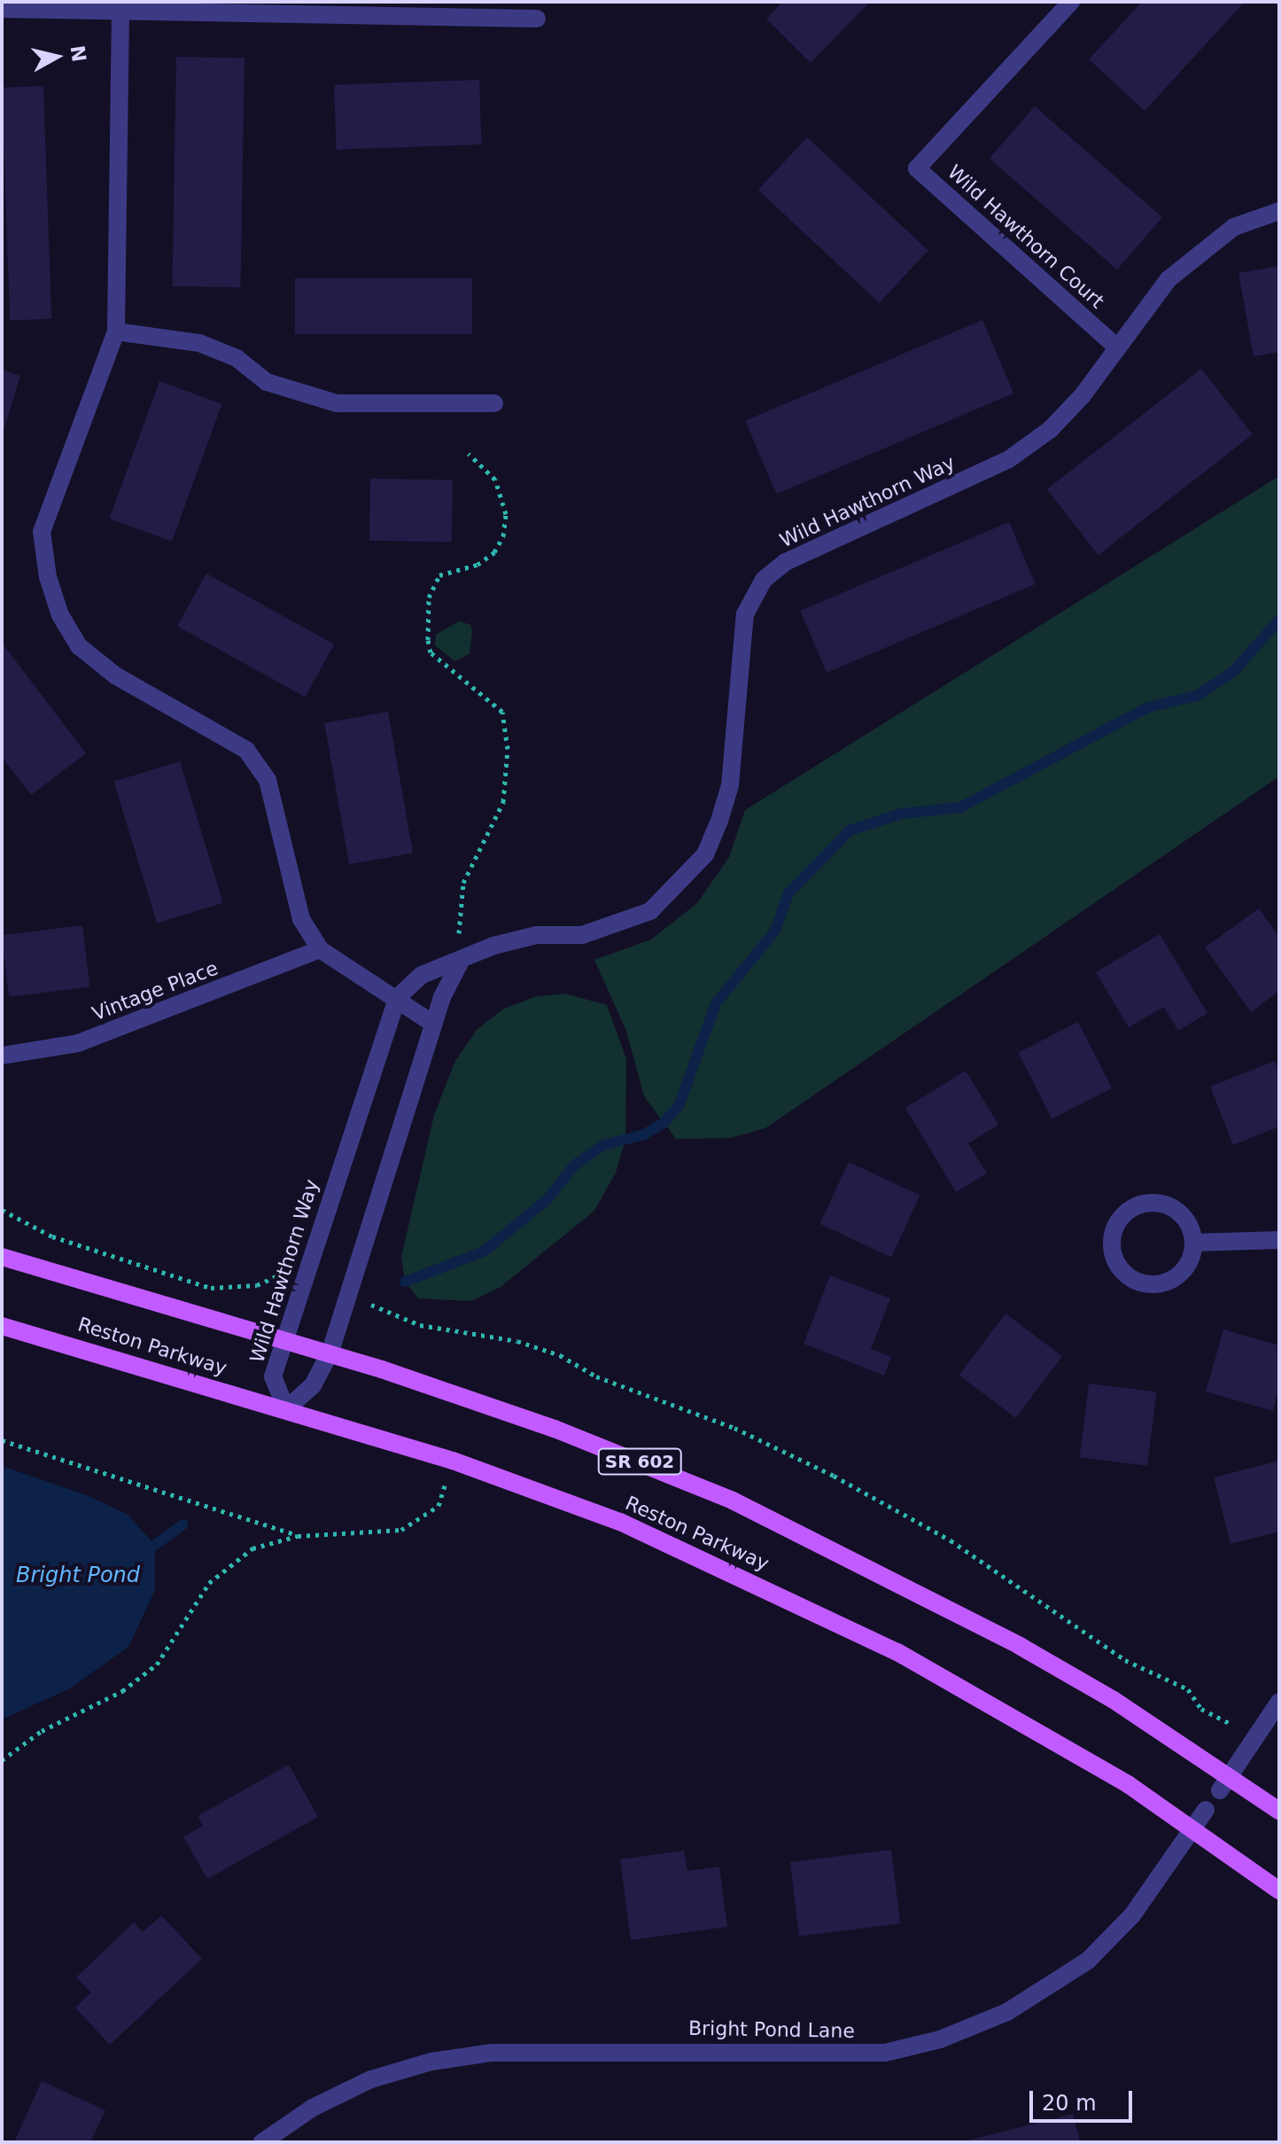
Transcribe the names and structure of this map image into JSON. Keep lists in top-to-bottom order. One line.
{"streets":{"main road":["Reston Parkway","SR 602"],"street":["Wild Hawthorn Court","Wild Hawthorn Way","Vintage Place","Bright Pond Lane"]},"crossings":[["Wild Hawthorn Court","Wild Hawthorn Way"],["Wild Hawthorn Way","Reston Parkway"],["Wild Hawthorn Way","SR 602"],["Reston Parkway","Bright Pond Lane"]],"water":["Bright Pond"],"scale_bar":"20 m","north":"right"}
